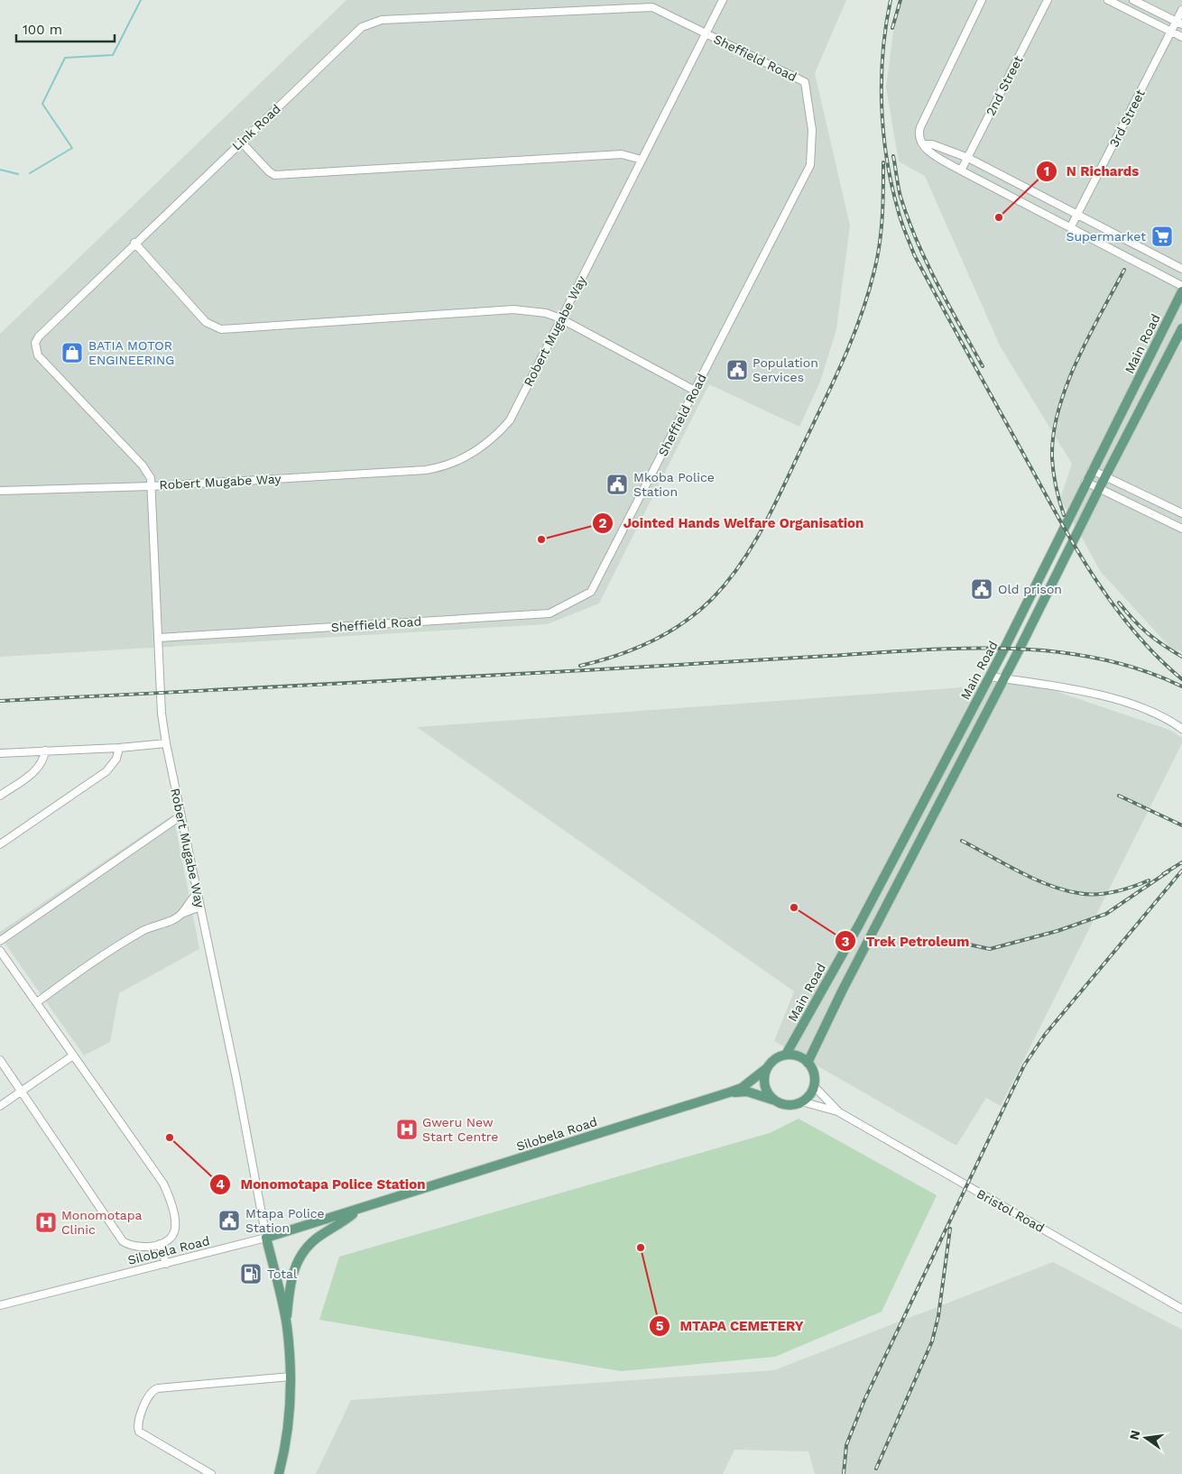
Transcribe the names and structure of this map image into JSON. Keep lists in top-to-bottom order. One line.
{"streets":{"main road":["Main Road","Silobela Road"],"street":["Sheffield Road","2nd Street","3rd Street","Link Road","Robert Mugabe Way","Bristol Road"]},"crossings":[["Sheffield Road","Link Road"],["Sheffield Road","Robert Mugabe Way"],["Link Road","Robert Mugabe Way"],["Robert Mugabe Way","Silobela Road"],["Main Road","Silobela Road"],["Main Road","Bristol Road"],["Silobela Road","Bristol Road"]],"places":{"other":["N Richards","Jointed Hands Welfare Organisation","Trek Petroleum","Monomotapa Police Station","MTAPA CEMETERY"],"supermarket":["Supermarket"],"shop":["BATIA MOTOR ENGINEERING"],"public building":["Population Services","Mkoba Police Station","Old prison","Mtapa Police Station"],"hospital":["Gweru New Start Centre","Monomotapa Clinic"],"fuel station":["Total"]},"scale_bar":"100 m","north":"left"}
